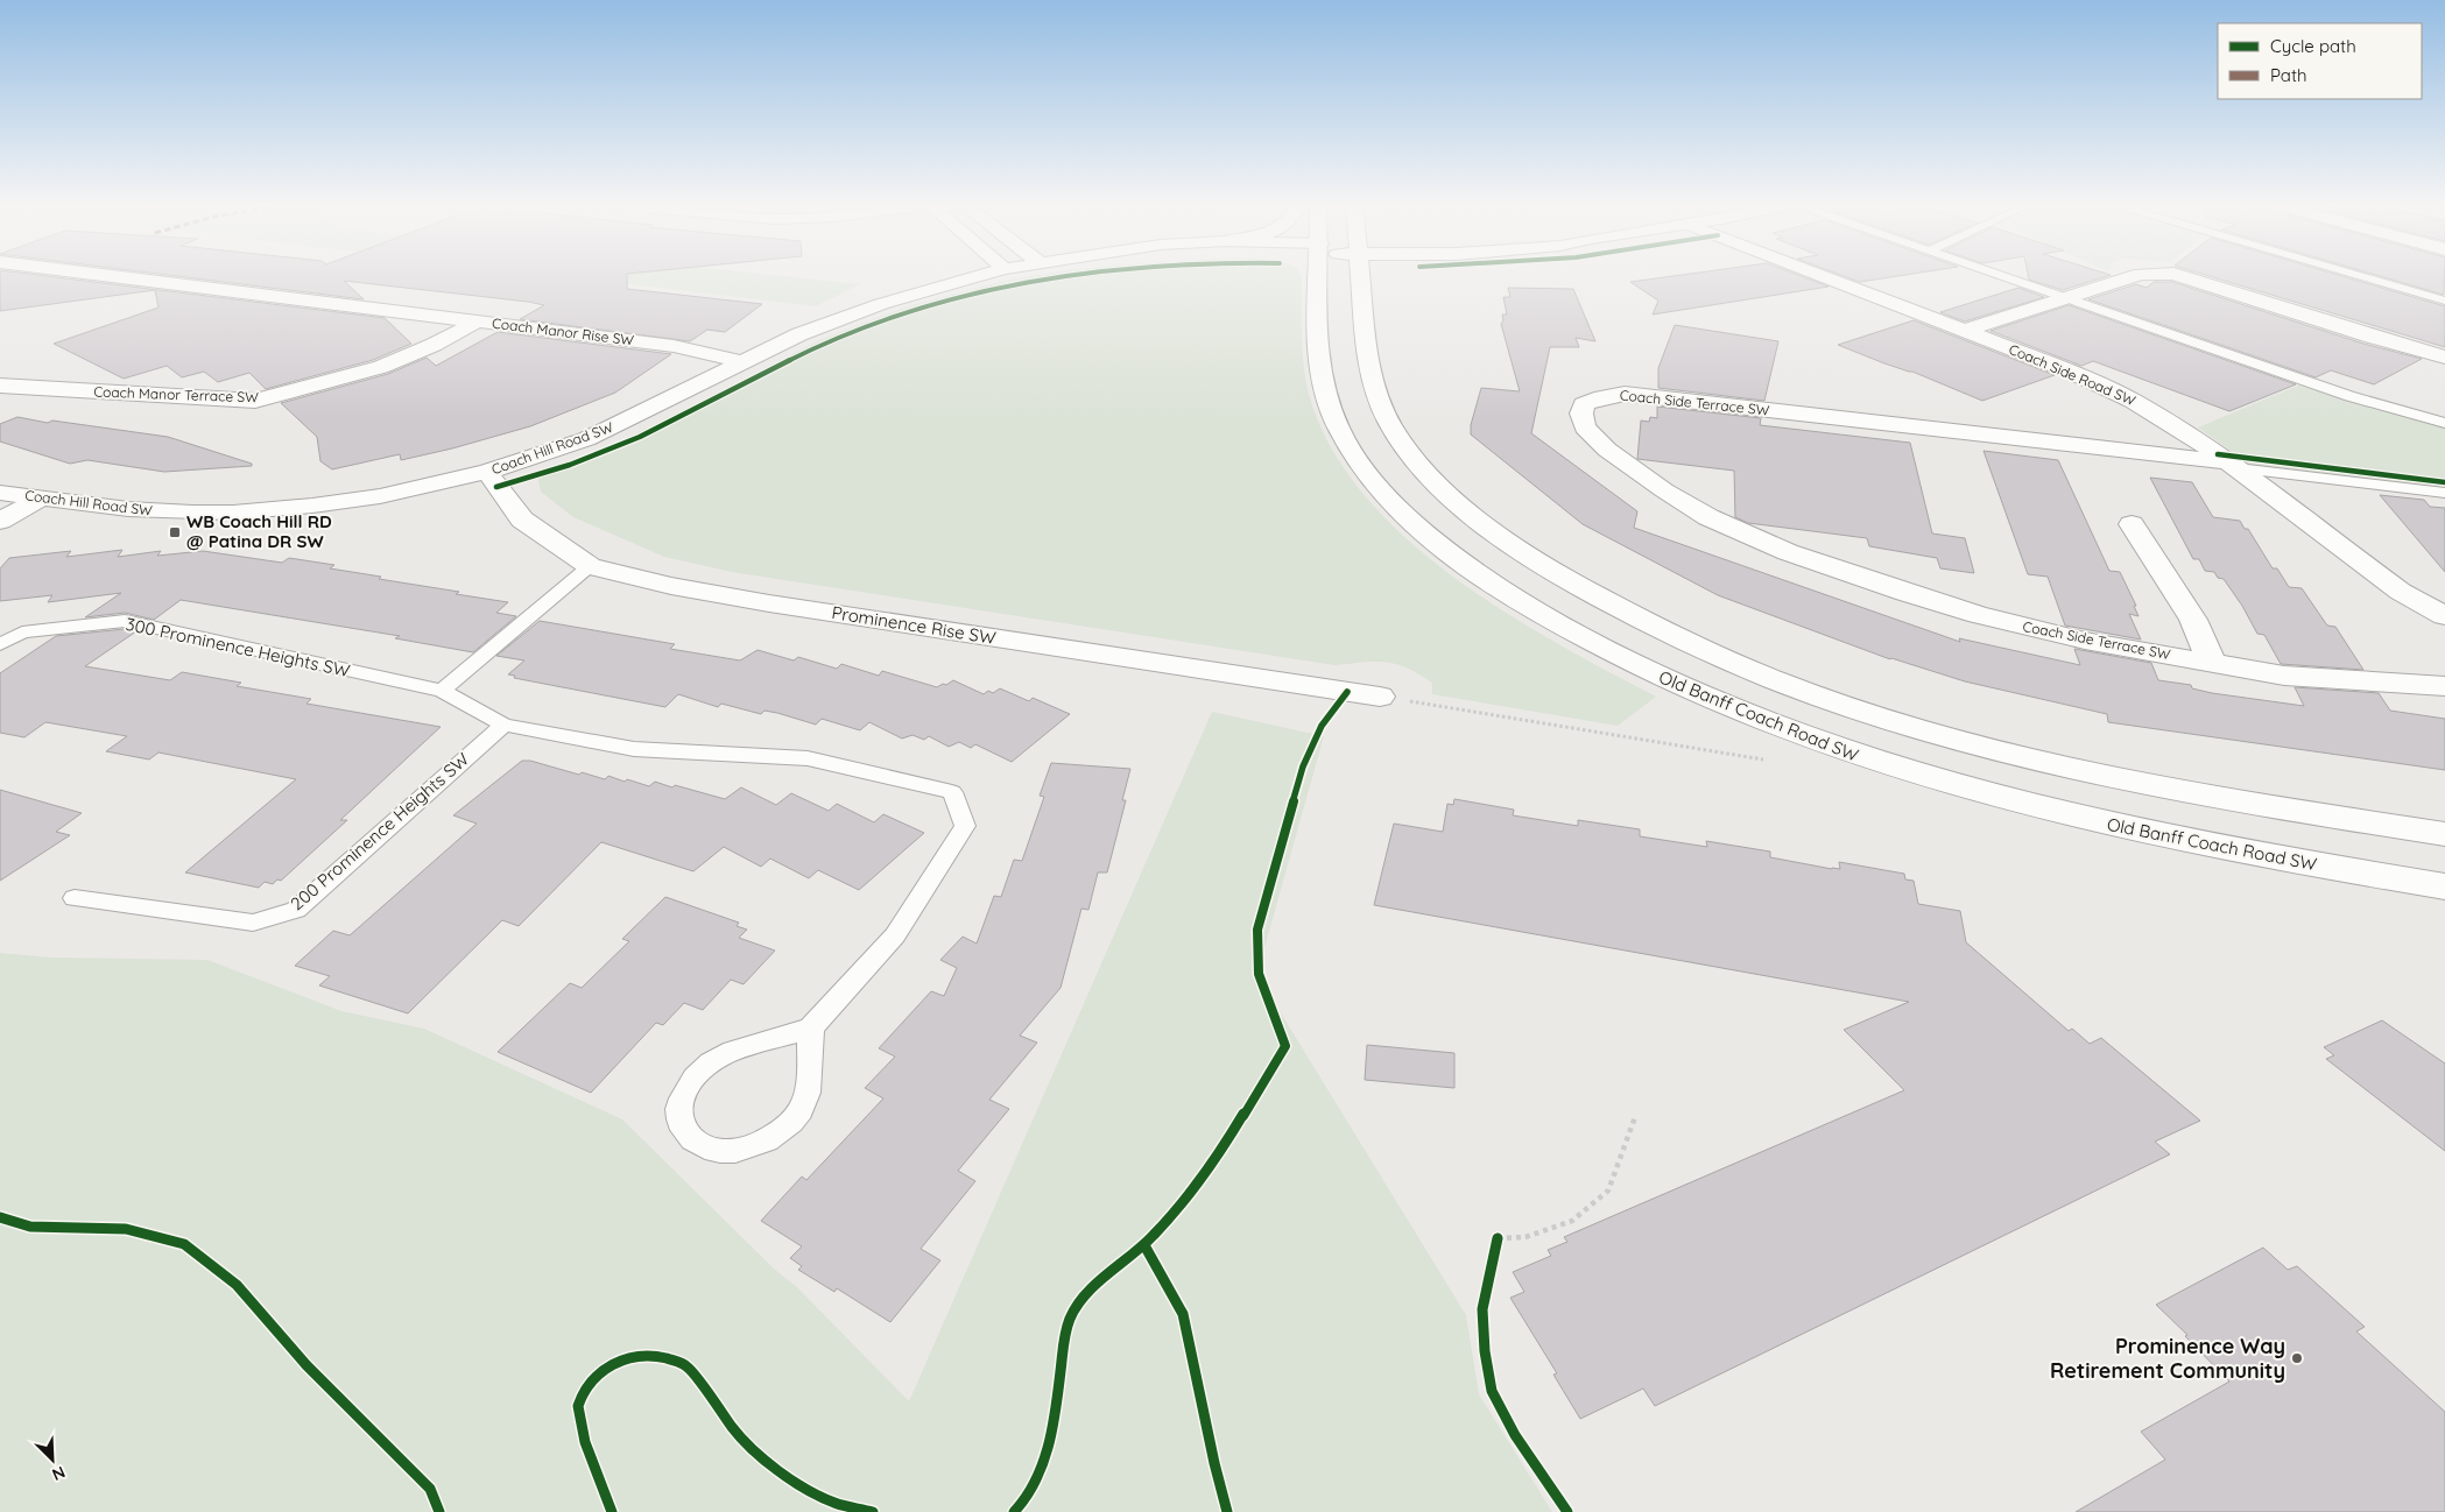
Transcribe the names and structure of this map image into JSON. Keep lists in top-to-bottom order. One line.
{"streets":{"street":["Coach Manor Rise SW","Coach Side Road SW","Coach Manor Terrace SW","Coach Side Terrace SW","Coach Hill Road SW","Prominence Rise SW","Old Banff Coach Road SW"],"lane":["300 Prominence Heights SW","200 Prominence Heights SW"]},"crossings":[["Coach Manor Rise SW","Coach Manor Terrace SW"],["Coach Manor Rise SW","Coach Hill Road SW"],["Coach Side Road SW","Coach Side Terrace SW"],["Coach Hill Road SW","Prominence Rise SW"],["300 Prominence Heights SW","200 Prominence Heights SW"]],"places":{"transit":["WB Coach Hill RD @ Patina DR SW"],"other":["Prominence Way Retirement Community"]},"legend":["Cycle path","Path"],"north":"bottom right"}
